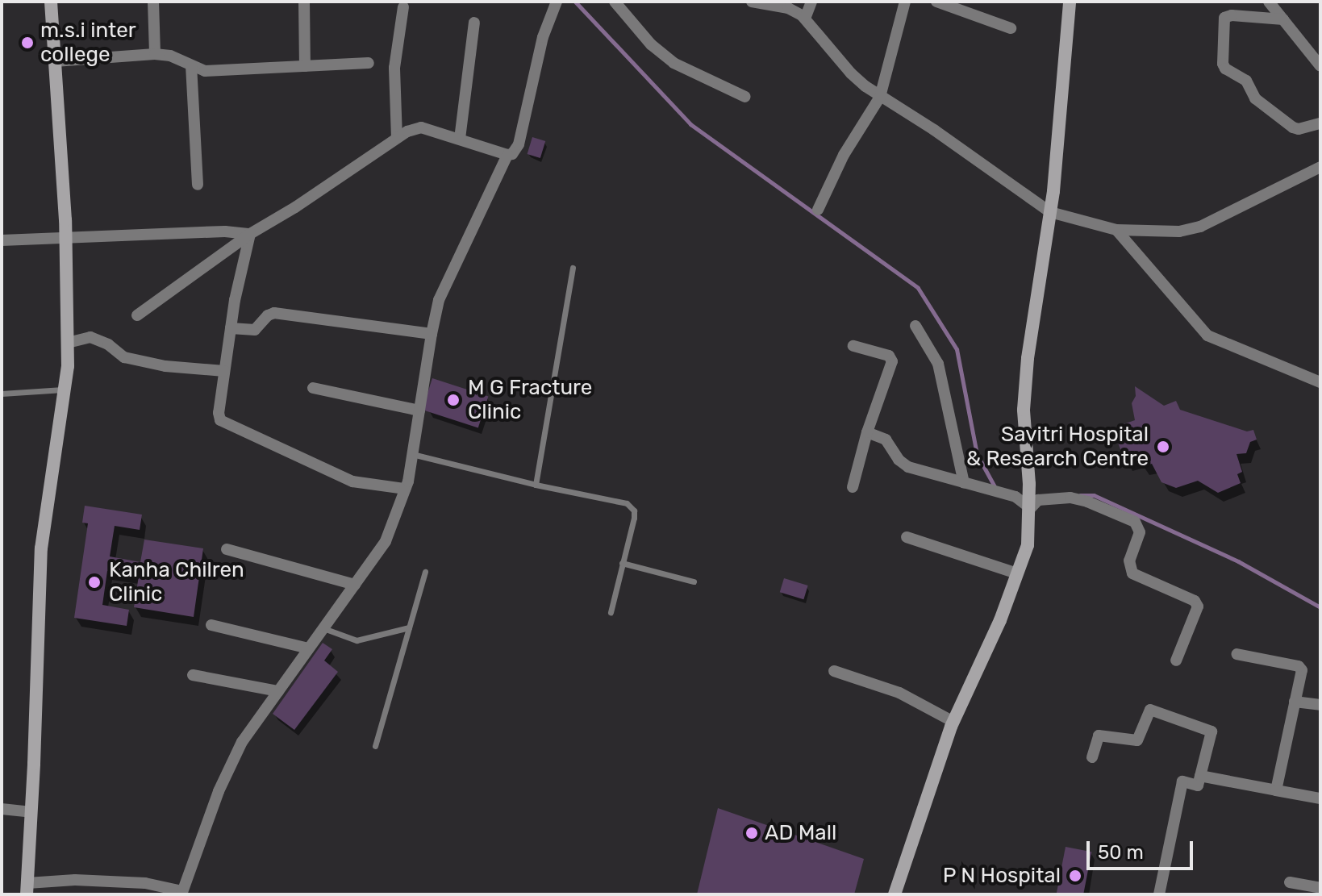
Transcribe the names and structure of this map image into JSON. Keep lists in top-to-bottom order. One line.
{"places":["m.s.i inter college","M G Fracture Clinic","Savitri Hospital & Research Centre","Kanha Chilren Clinic","AD Mall","P N Hospital"],"scale_bar":"50 m"}
